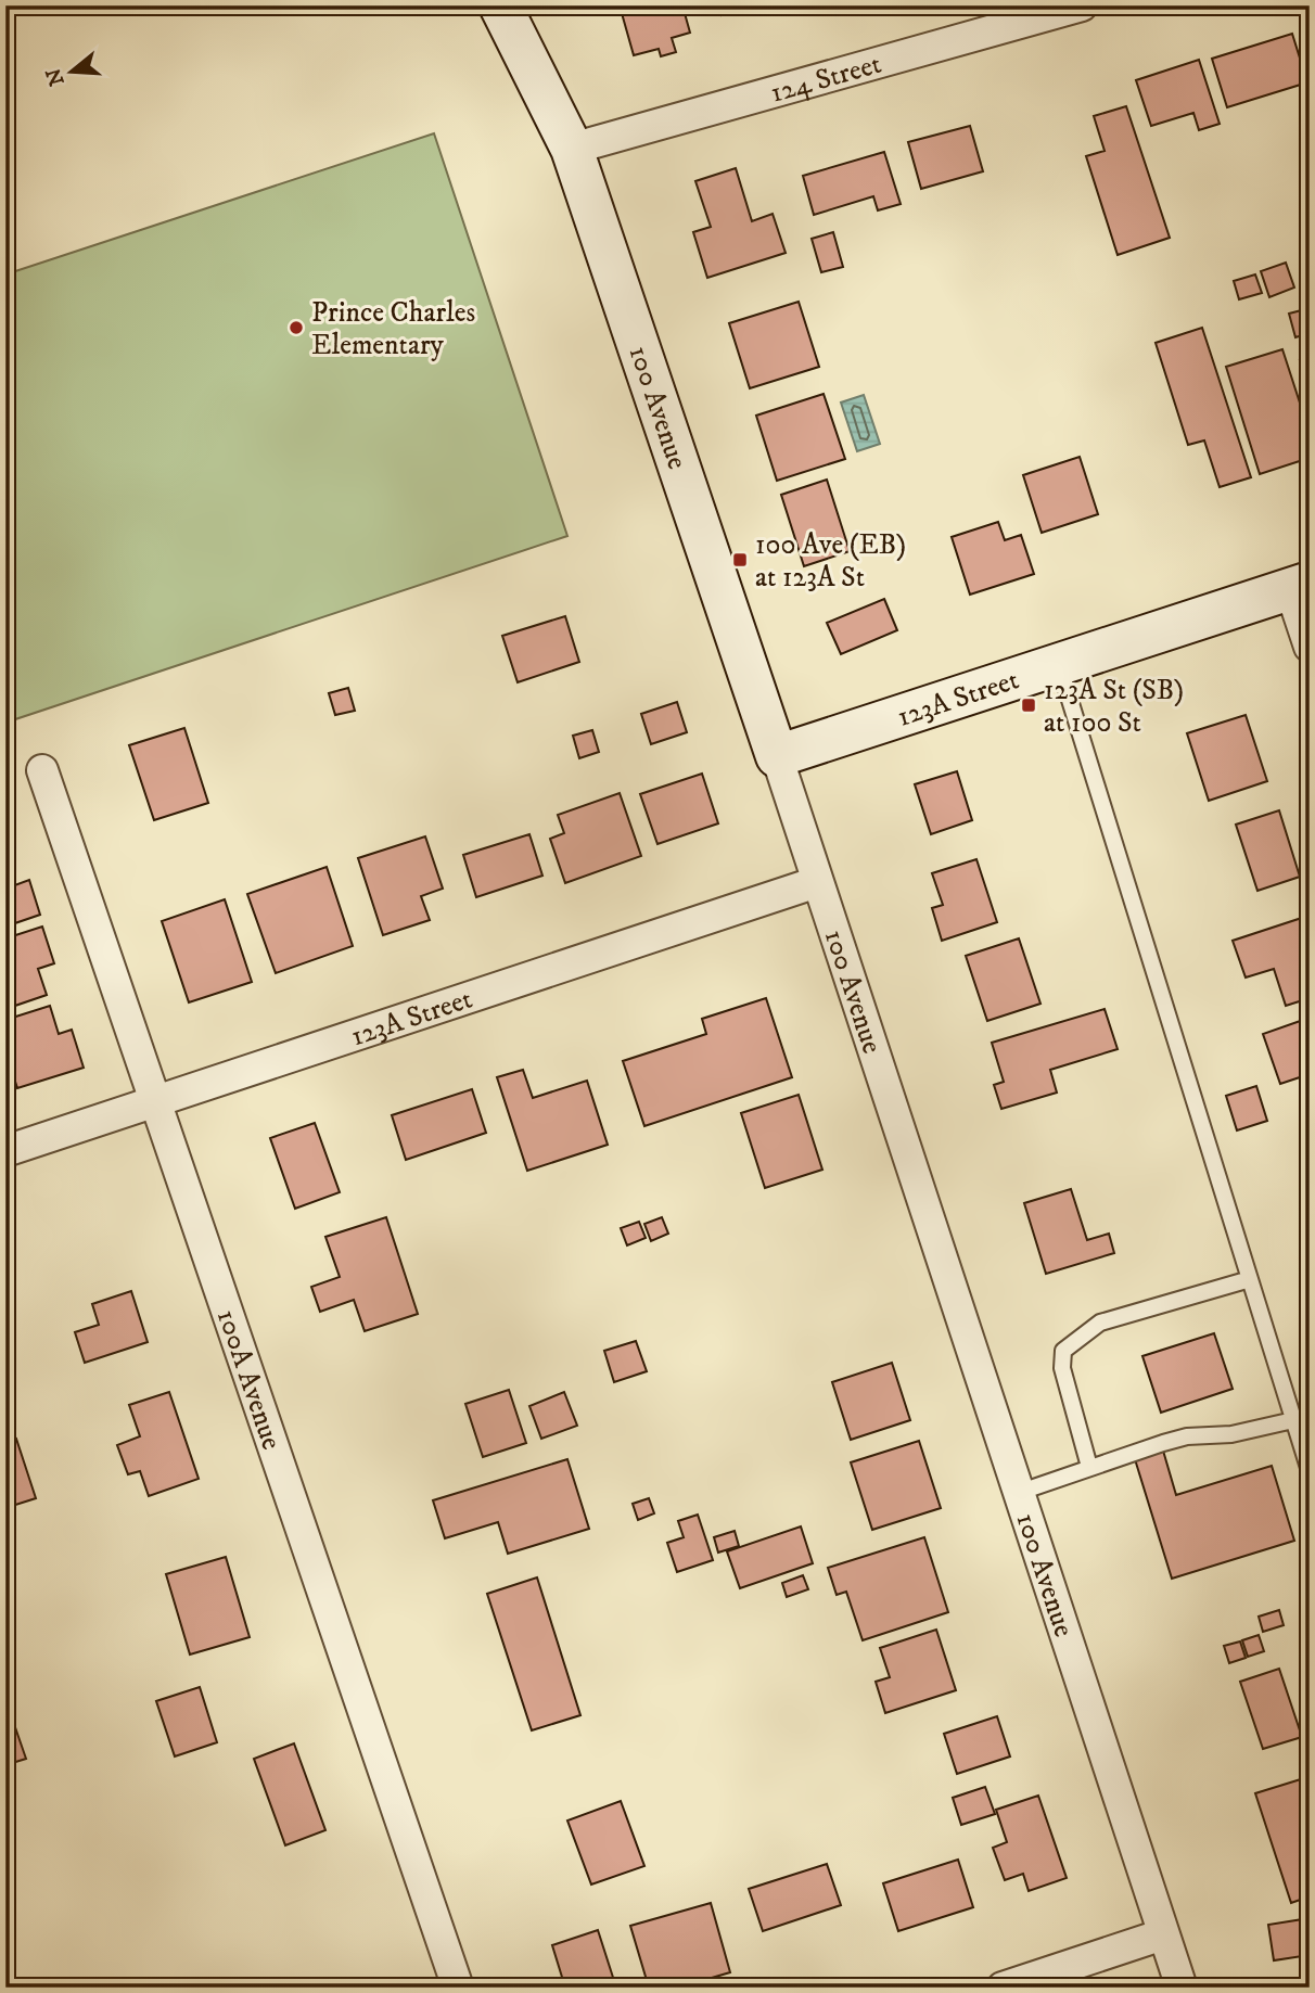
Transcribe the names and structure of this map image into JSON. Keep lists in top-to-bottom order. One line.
{"streets":{"street":["124 Street","100 Avenue","123A Street","100A Avenue"]},"crossings":[["124 Street","100 Avenue"],["100 Avenue","123A Street"],["123A Street","100A Avenue"]],"places":{"other":["Prince Charles Elementary"],"transit":["100 Ave (EB) at 123A St","123A St (SB) at 100 St"]},"north":"left"}
